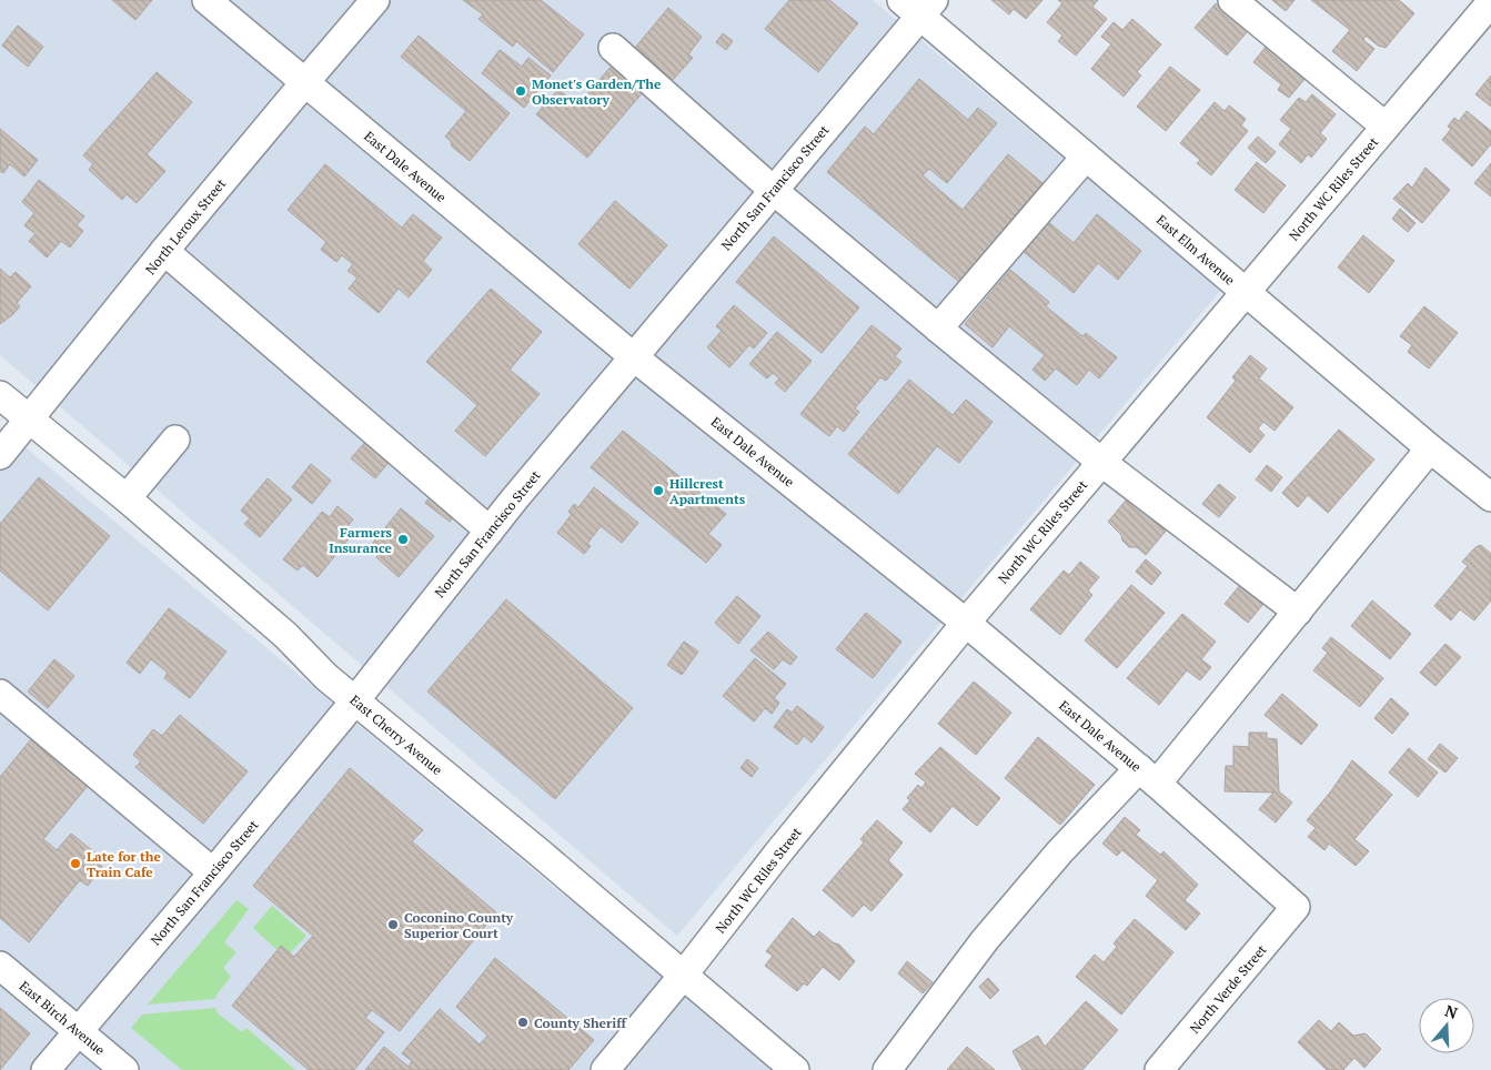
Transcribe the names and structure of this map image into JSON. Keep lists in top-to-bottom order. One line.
{"streets":{"street":["East Dale Avenue","North San Francisco Street","North WC Riles Street","North Leroux Street","East Elm Avenue","East Cherry Avenue","North Verde Street","East Birch Avenue"]},"crossings":[["East Dale Avenue","North San Francisco Street"],["East Dale Avenue","North WC Riles Street"],["East Dale Avenue","North Leroux Street"],["East Dale Avenue","North Verde Street"],["North San Francisco Street","East Elm Avenue"],["North San Francisco Street","East Cherry Avenue"],["North San Francisco Street","East Birch Avenue"],["North WC Riles Street","East Elm Avenue"],["North WC Riles Street","East Cherry Avenue"],["North Leroux Street","East Cherry Avenue"]],"places":["Monet's Garden/The Observatory","Hillcrest Apartments","Farmers Insurance","Late for the Train Cafe","Coconino County Superior Court","County Sheriff"],"north":"top"}
